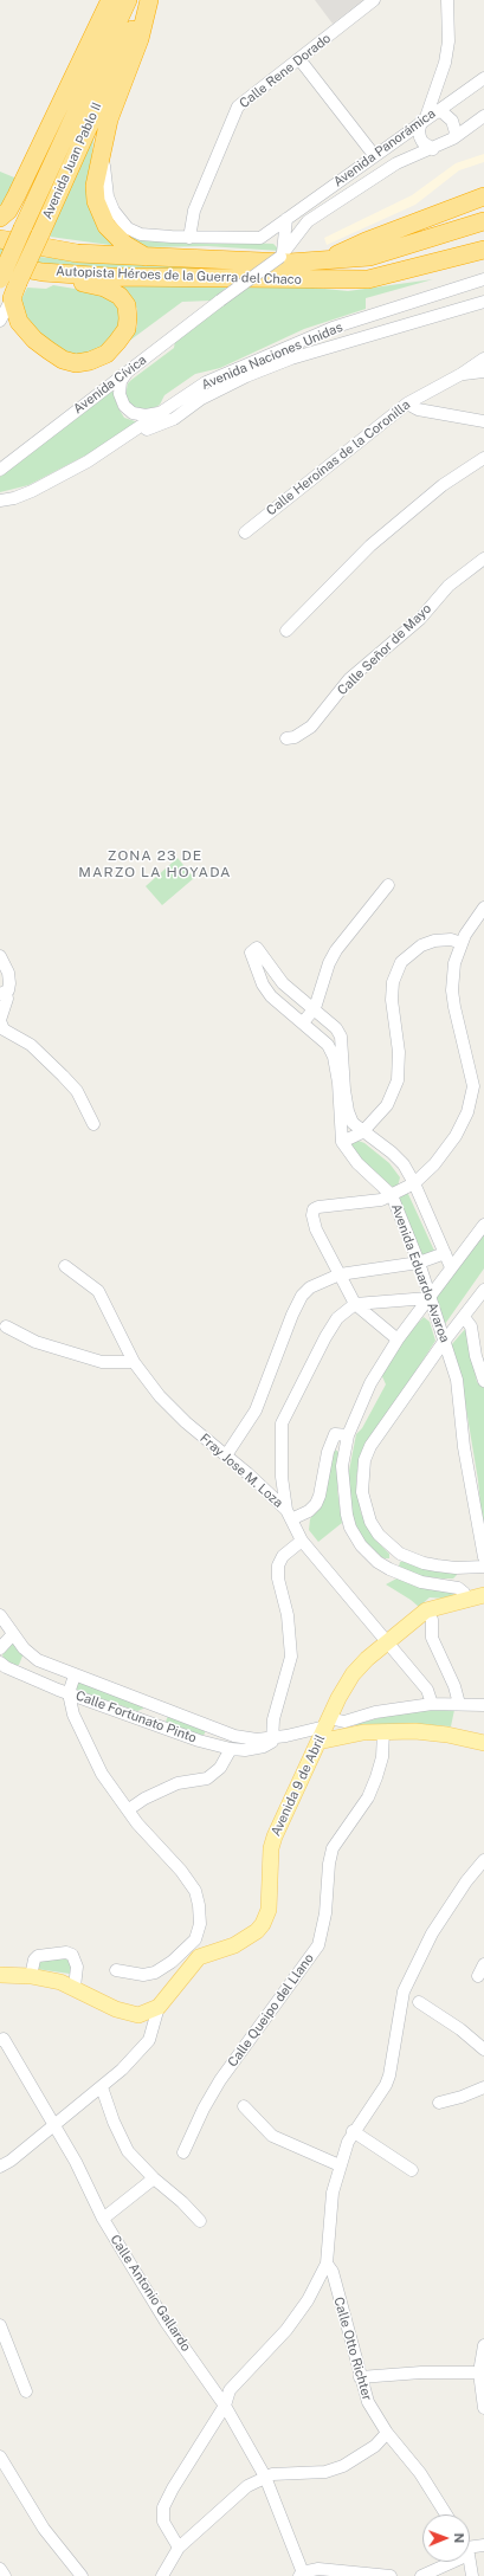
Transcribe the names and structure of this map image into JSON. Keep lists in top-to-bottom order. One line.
{"streets":{"highway":["Avenida Juan Pablo II","Autopista Héroes de la Guerra del Chaco"],"main road":["Avenida 9 de Abril"],"street":["Calle Rene Dorado","Avenida Panorámica","Avenida Naciones Unidas","Avenida Cívica","Calle Heroínas de la Coronilla","Calle Señor de Mayo","Avenida Eduardo Avaroa","Fray Jose M. Loza","Calle Fortunato Pinto","Calle Queipo del Llano","Calle Antonio Gallardo","Calle Otto Richter"]},"crossings":[["Calle Rene Dorado","Avenida Panorámica"],["Avenida Panorámica","Avenida Cívica"],["Fray Jose M. Loza","Calle Fortunato Pinto"],["Fray Jose M. Loza","Avenida 9 de Abril"],["Calle Fortunato Pinto","Avenida 9 de Abril"]],"districts":["ZONA 23 DE MARZO LA HOYADA"],"north":"right"}
